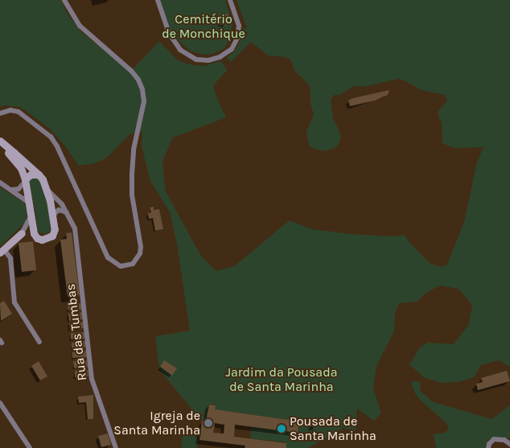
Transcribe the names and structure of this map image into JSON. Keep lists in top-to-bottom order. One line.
{"streets":{"street":["Rua das Tumbas"]},"parks":["Cemitério de Monchique","Jardim da Pousada de Santa Marinha"],"places":["Igreja de Santa Marinha","Pousada de Santa Marinha"]}
